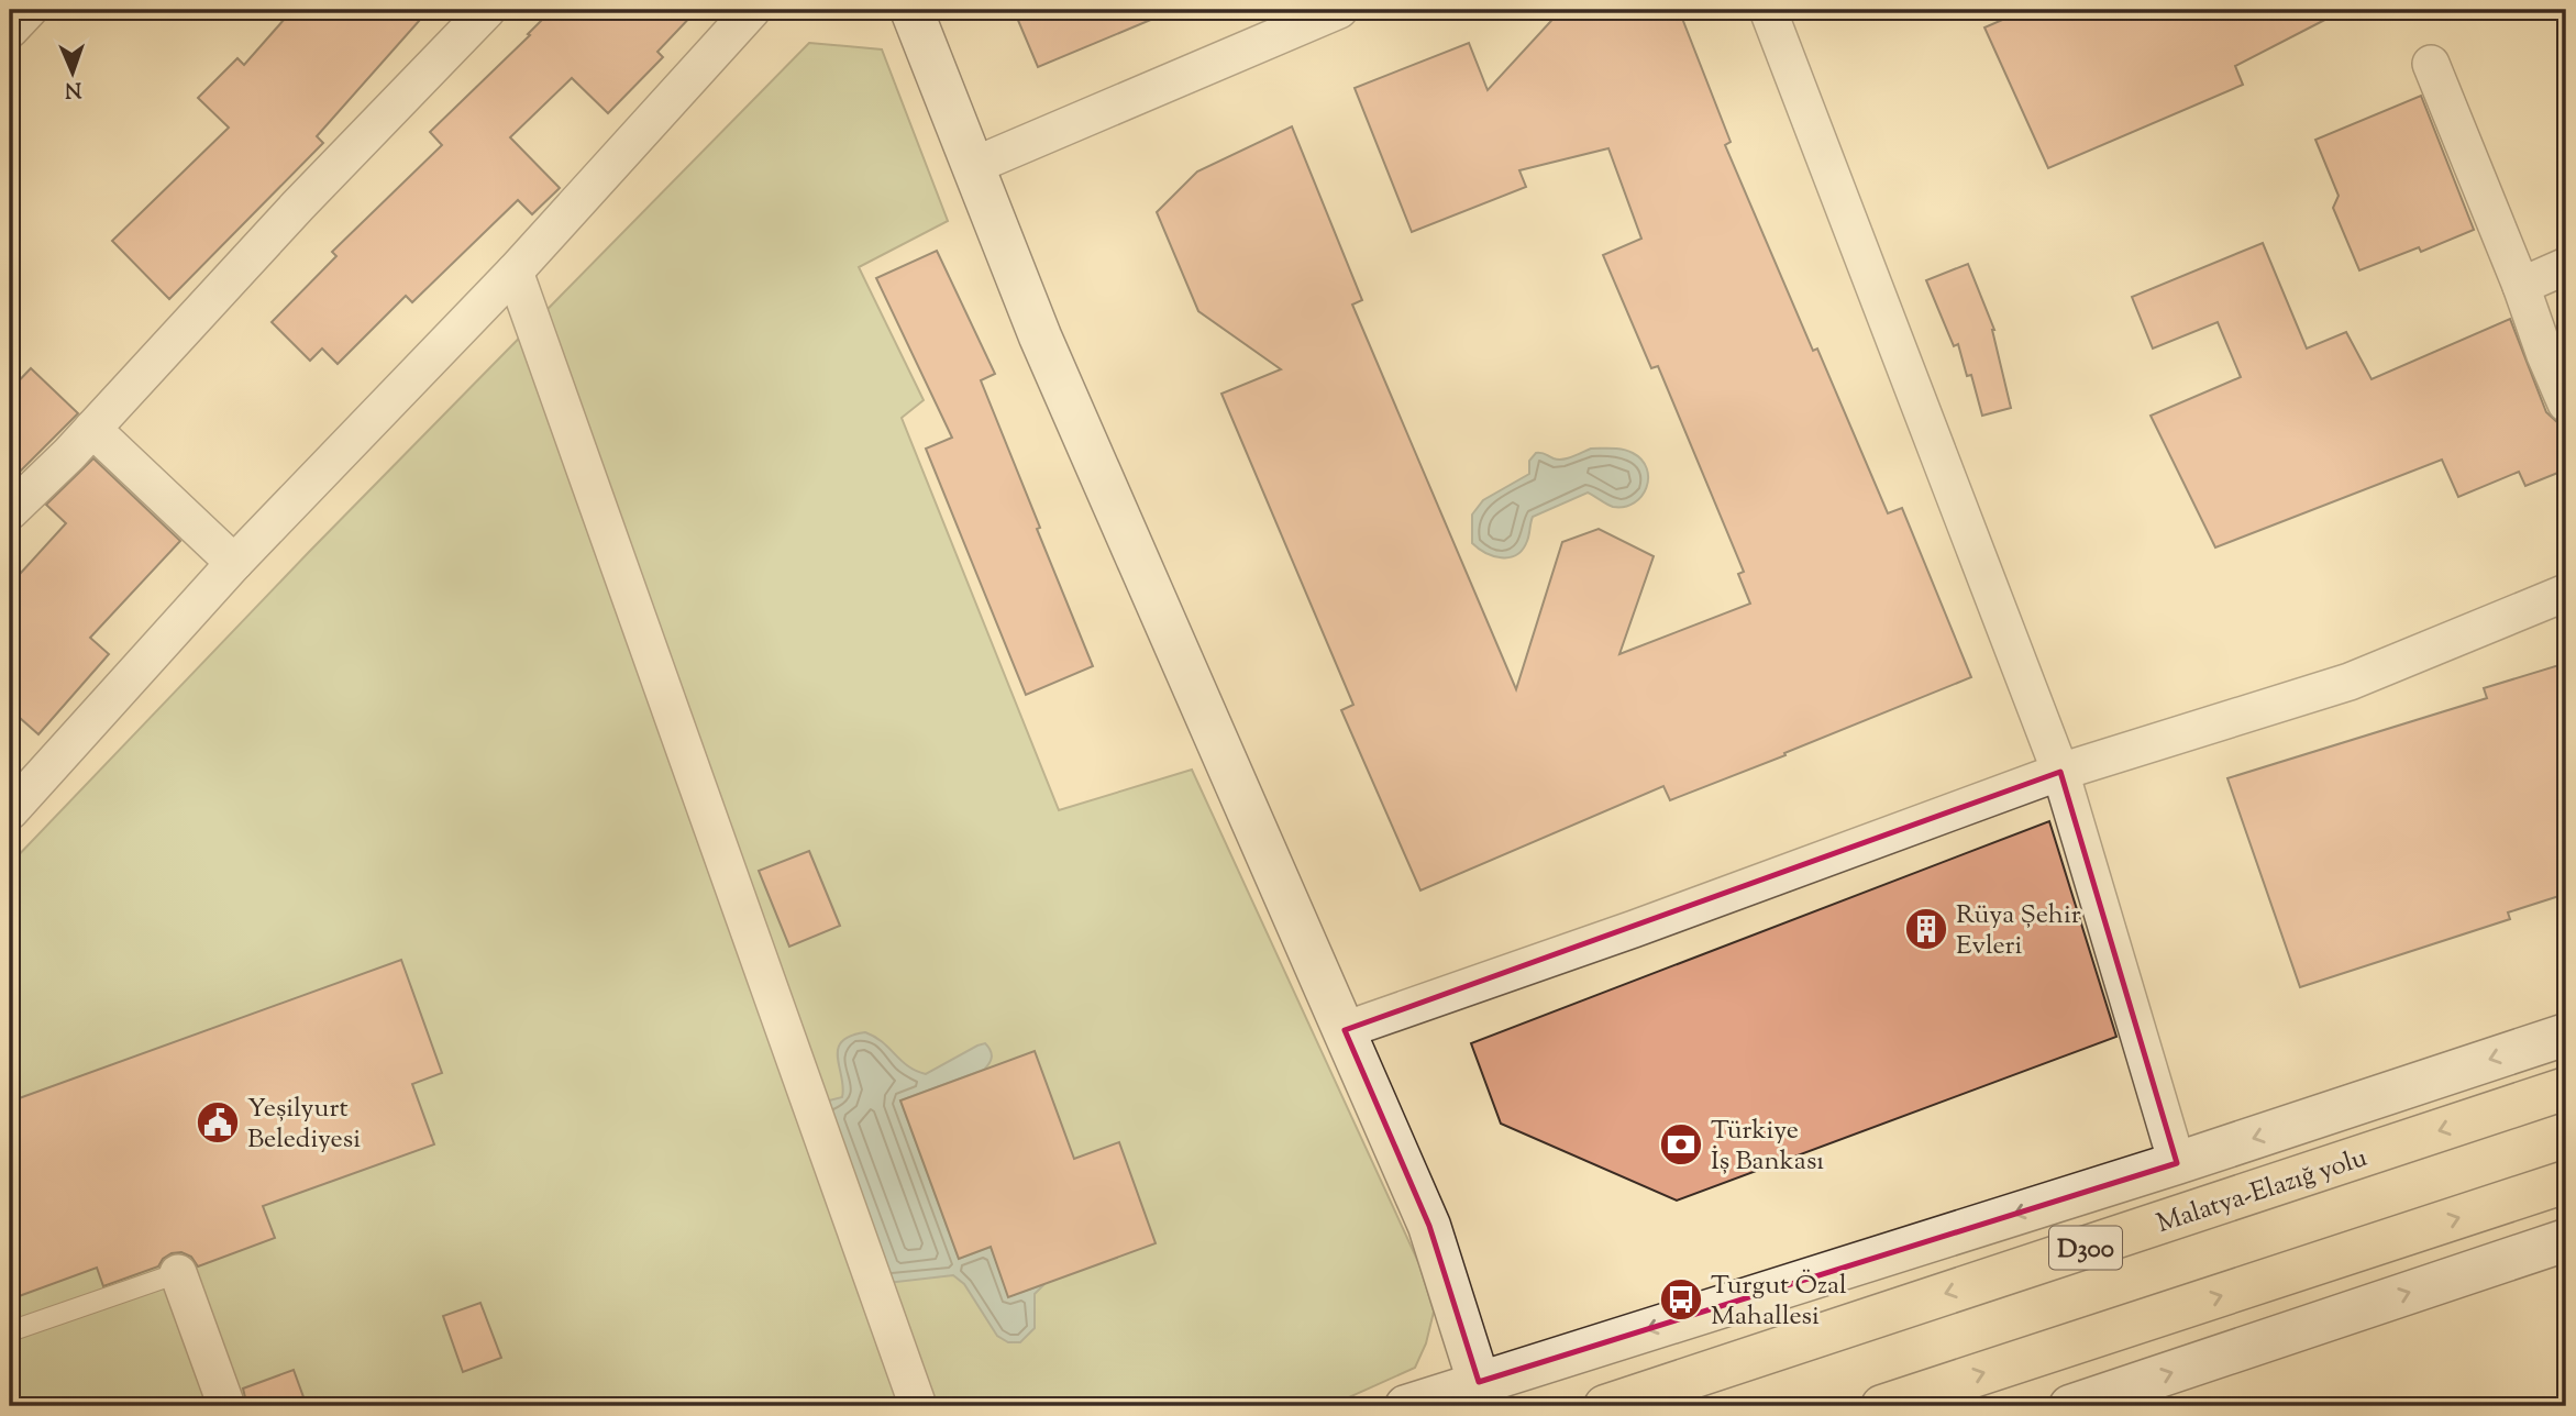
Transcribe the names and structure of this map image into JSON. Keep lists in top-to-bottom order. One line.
{"streets":{"highway":["Malatya-Elazığ yolu","D300"]},"places":{"building":["Rüya Şehir Evleri"],"public building":["Yeşilyurt Belediyesi"],"bank":["Türkiye İş Bankası"],"bus stop":["Turgut Özal Mahallesi"]},"north":"bottom"}
